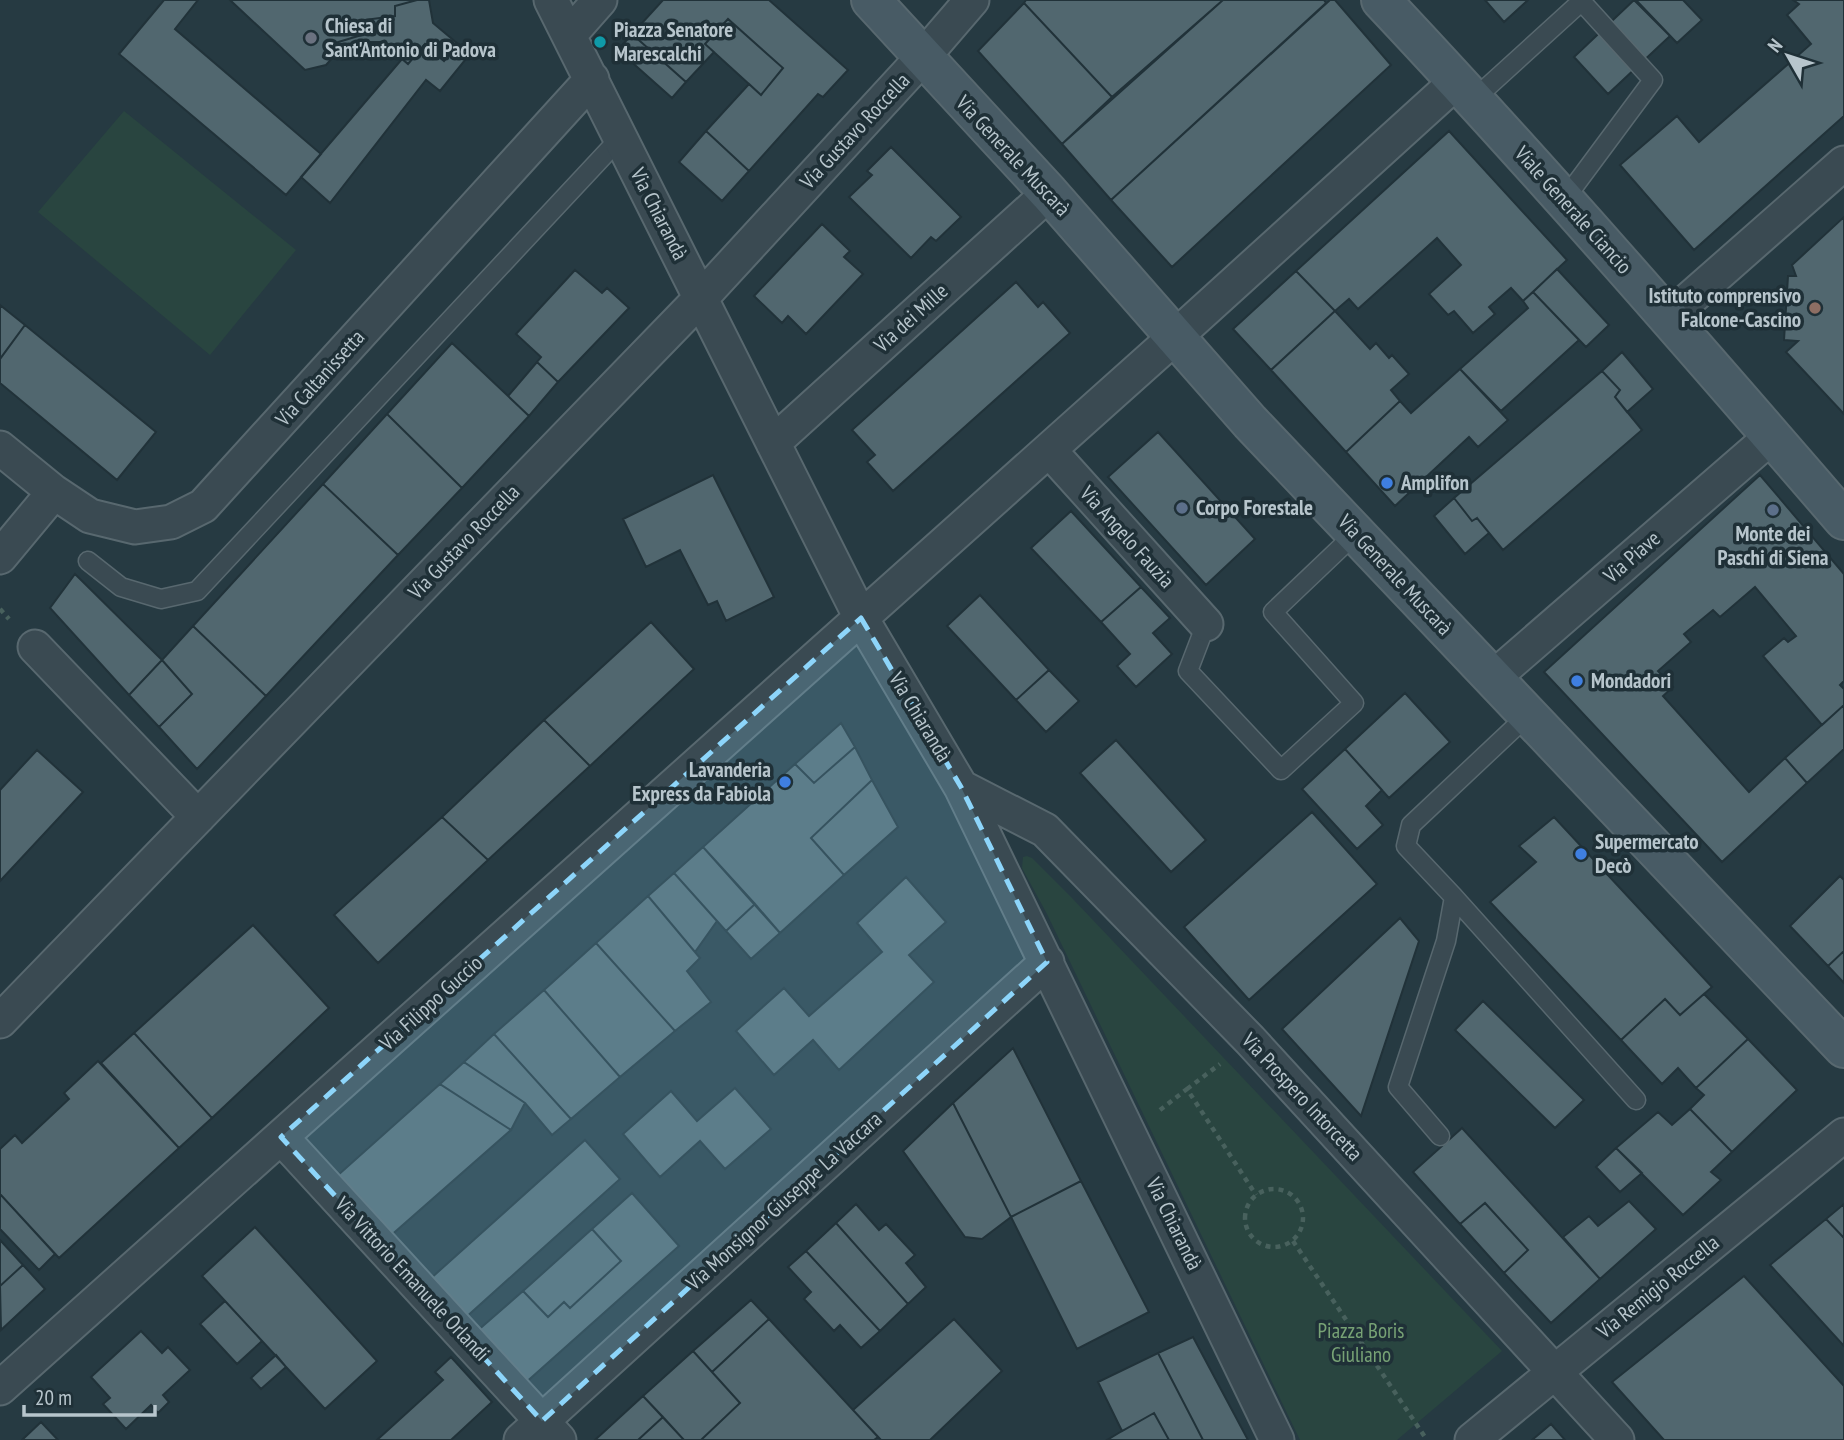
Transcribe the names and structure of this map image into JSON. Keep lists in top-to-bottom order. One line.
{"streets":{"main road":["Via Generale Muscarà","Viale Generale Ciancio"],"street":["Via Gustavo Roccella","Via Chiarandà","Via dei Mille","Via Caltanissetta","Via Angelo Fauzia","Via Piave","Via Filippo Guccio","Via Prospero Intorcetta","Via Monsignor Giuseppe La Vaccara","Via Vittorio Emanuele Orlandi","Via Remigio Roccella"]},"crossings":[["Via Gustavo Roccella","Via Generale Muscarà"],["Via Gustavo Roccella","Via Chiarandà"],["Via Generale Muscarà","Via dei Mille"],["Via Generale Muscarà","Via Piave"],["Via Generale Muscarà","Via Filippo Guccio"],["Viale Generale Ciancio","Via Piave"],["Viale Generale Ciancio","Via Filippo Guccio"],["Via Chiarandà","Via dei Mille"],["Via Chiarandà","Via Caltanissetta"],["Via Chiarandà","Via Filippo Guccio"],["Via Chiarandà","Via Prospero Intorcetta"],["Via Chiarandà","Via Monsignor Giuseppe La Vaccara"],["Via Angelo Fauzia","Via Filippo Guccio"],["Via Filippo Guccio","Via Vittorio Emanuele Orlandi"],["Via Prospero Intorcetta","Via Remigio Roccella"],["Via Monsignor Giuseppe La Vaccara","Via Vittorio Emanuele Orlandi"]],"parks":["Piazza Boris Giuliano"],"places":["Chiesa di Sant'Antonio di Padova","Piazza Senatore Marescalchi","Istituto comprensivo Falcone-Cascino","Amplifon","Corpo Forestale","Monte dei Paschi di Siena","Mondadori","Lavanderia Express da Fabiola","Supermercato Decò"],"scale_bar":"20 m","north":"top left"}
